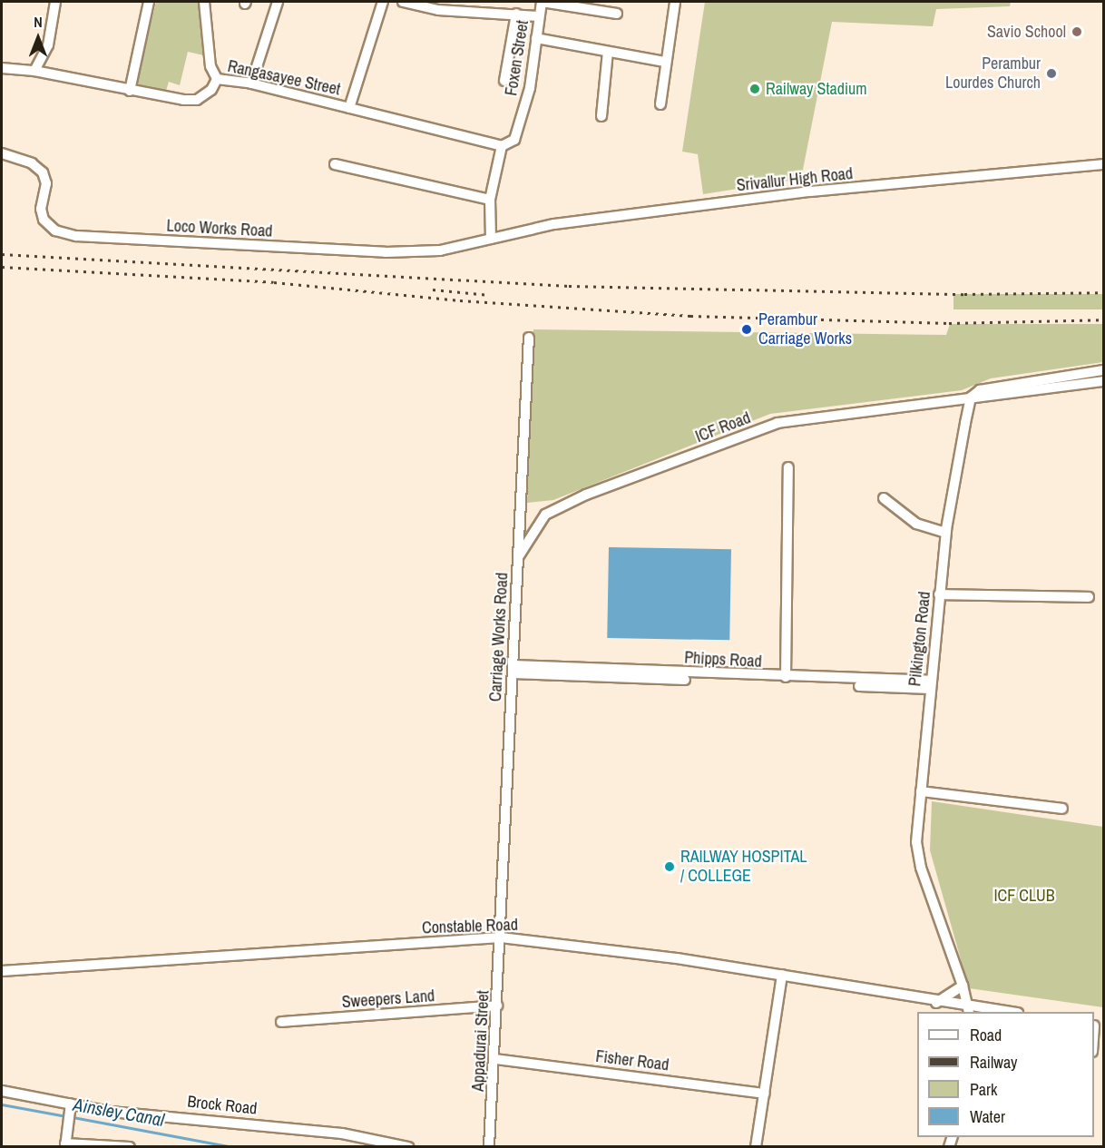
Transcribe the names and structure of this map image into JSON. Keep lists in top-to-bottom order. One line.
{"streets":{"street":["Foxen Street","Rangasayee Street","Srivallur High Road","Loco Works Road","ICF Road","Carriage Works Road","Pilkington Road","Phipps Road","Constable Road","Sweepers Land","Appadurai Street","Fisher Road","Brock Road"]},"crossings":[["Foxen Street","Rangasayee Street"],["Foxen Street","Srivallur High Road"],["Foxen Street","Loco Works Road"],["Srivallur High Road","Loco Works Road"],["ICF Road","Carriage Works Road"],["ICF Road","Pilkington Road"],["Carriage Works Road","Phipps Road"],["Carriage Works Road","Constable Road"],["Carriage Works Road","Appadurai Street"],["Pilkington Road","Phipps Road"],["Pilkington Road","Constable Road"],["Constable Road","Appadurai Street"],["Sweepers Land","Appadurai Street"],["Appadurai Street","Fisher Road"]],"water":["Ainsley Canal"],"parks":["ICF CLUB"],"places":["Savio School","Perambur Lourdes Church","Railway Stadium","Perambur Carriage Works","RAILWAY HOSPITAL / COLLEGE"],"legend":["Road","Railway","Park","Water"],"north":"top"}
